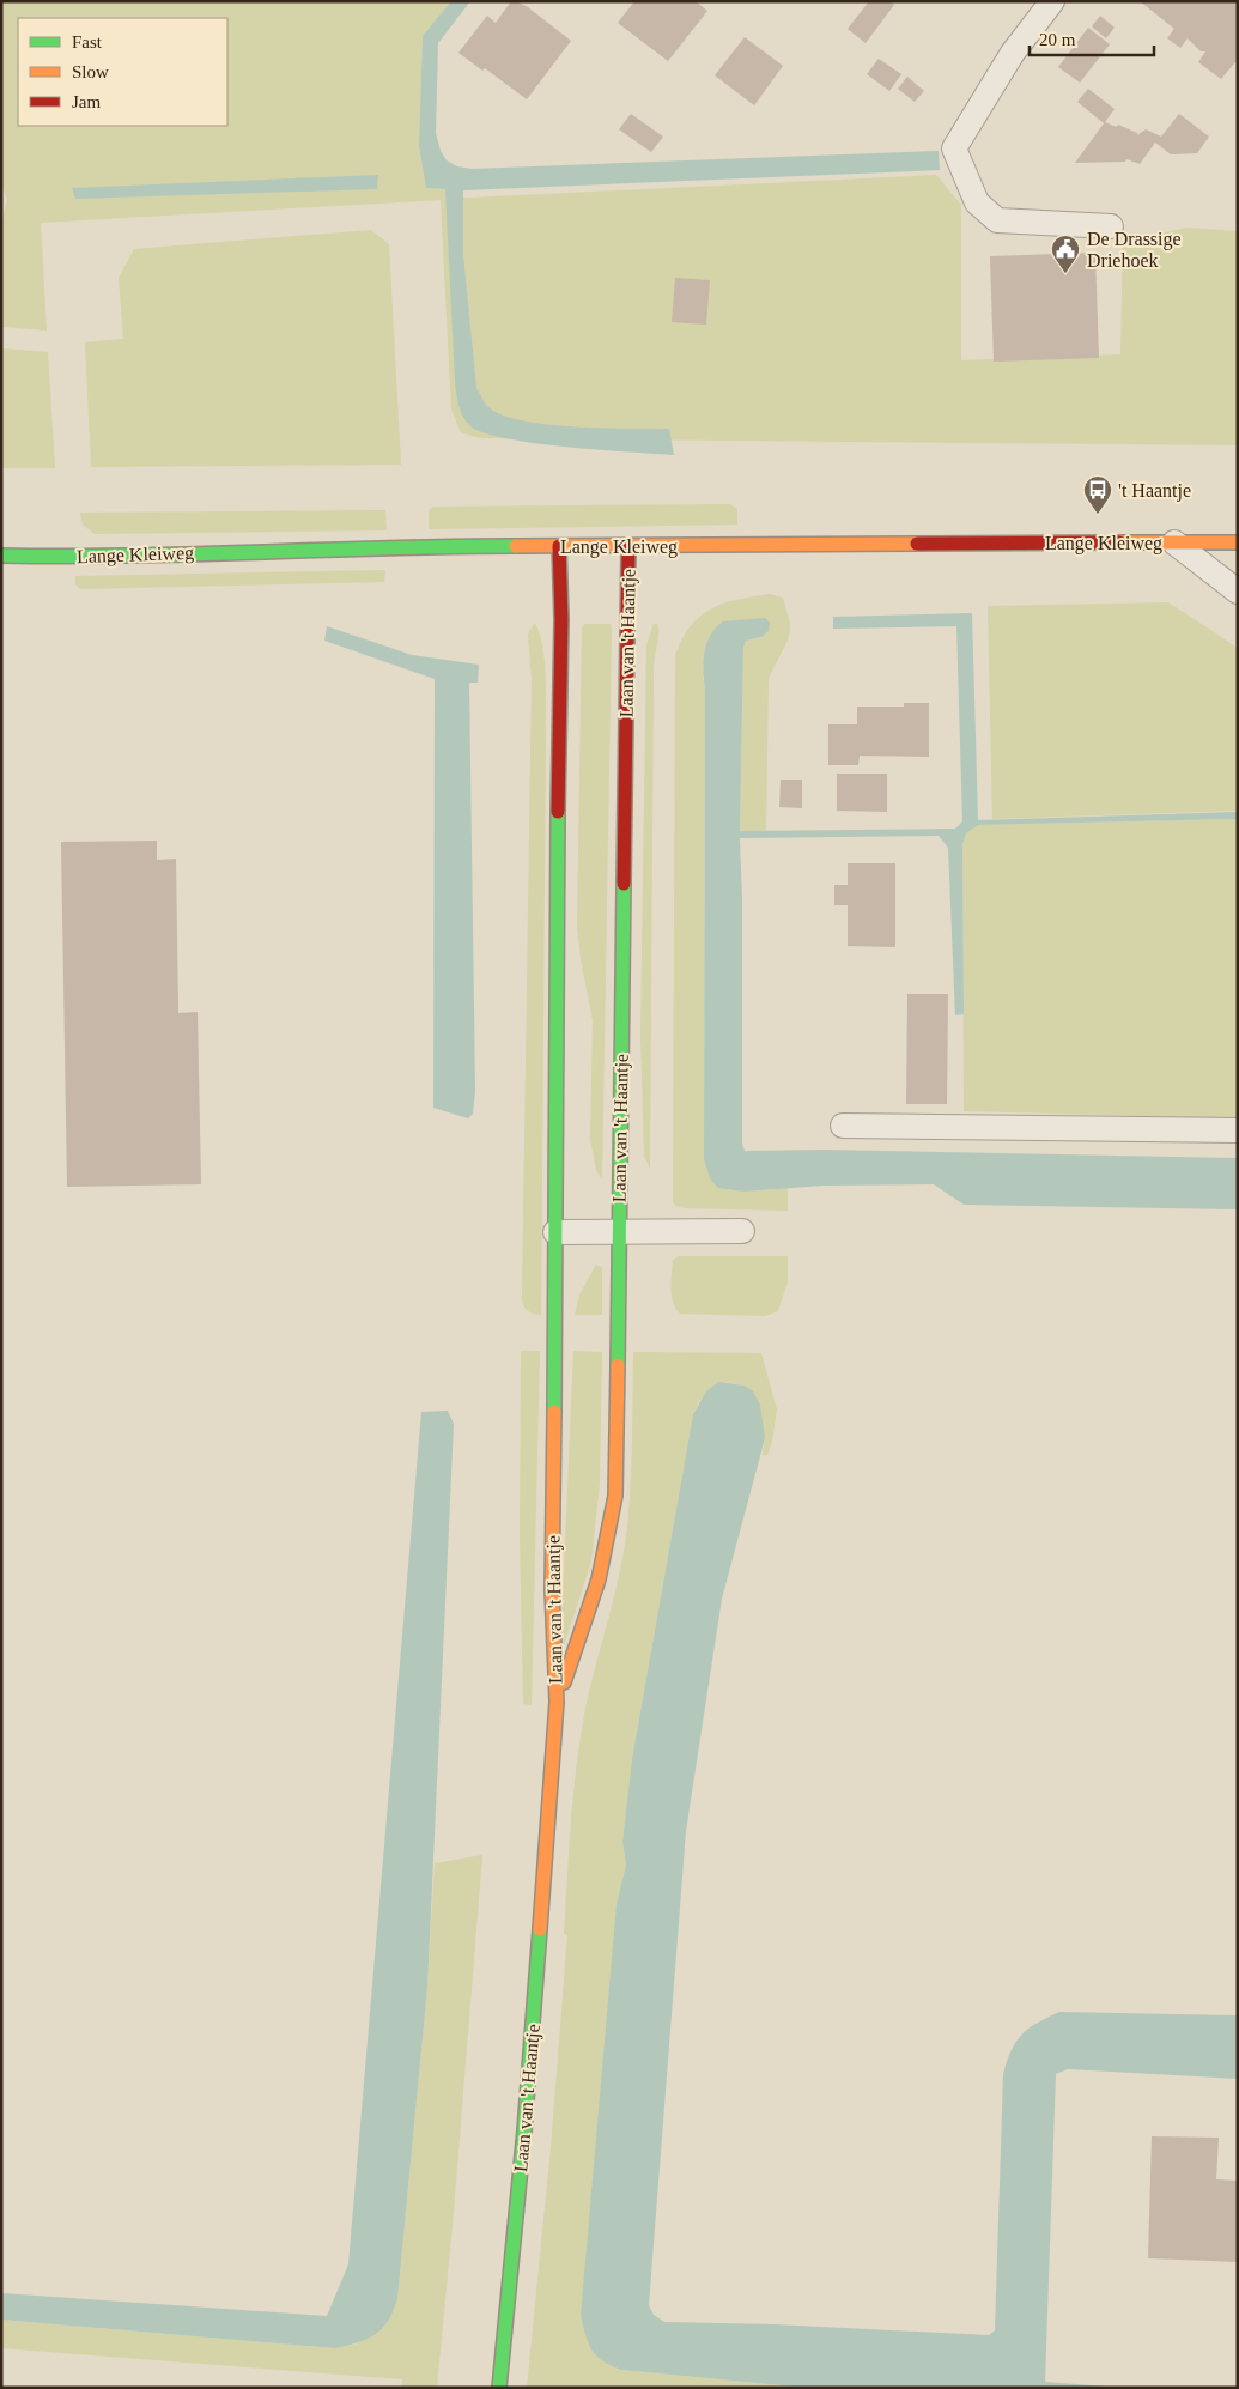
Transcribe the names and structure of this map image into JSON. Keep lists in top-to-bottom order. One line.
{"streets":{"street":["Lange Kleiweg","Laan van 't Haantje"]},"crossings":[["Lange Kleiweg","Laan van 't Haantje"]],"places":{"public building":["De Drassige Driehoek"],"bus stop":["'t Haantje"]},"legend":["Fast","Slow","Jam"],"scale_bar":"20 m"}
